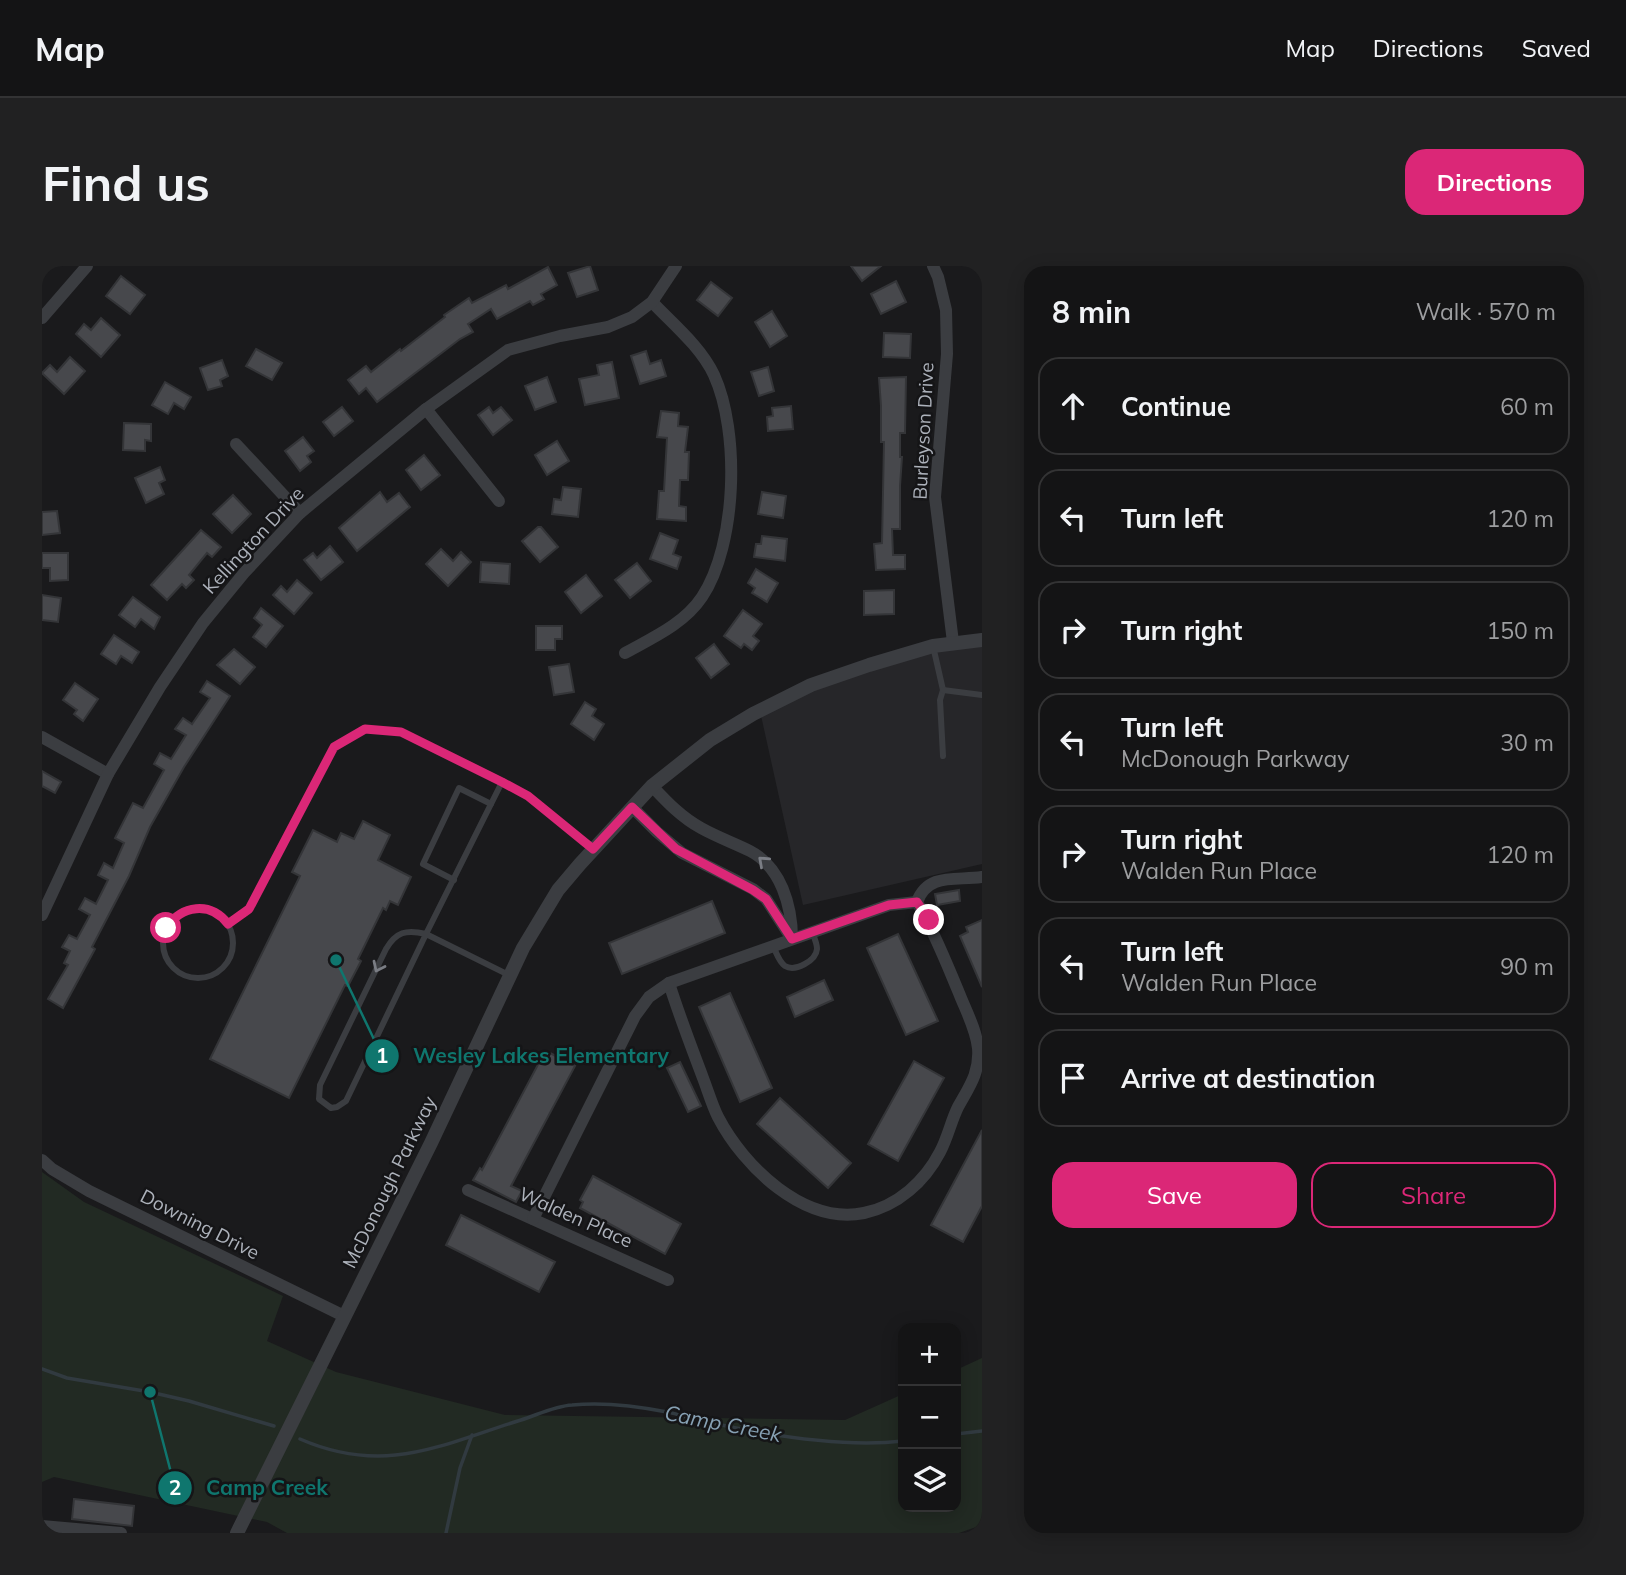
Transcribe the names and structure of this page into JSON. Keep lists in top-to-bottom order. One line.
{"streets":{"street":["Burleyson Drive","Kellington Drive","McDonough Parkway","Walden Place","Downing Drive"]},"crossings":[["Burleyson Drive","McDonough Parkway"],["McDonough Parkway","Downing Drive"]],"water":["Camp Creek"],"places":["Wesley Lakes Elementary","Camp Creek"],"page":{"header":"Map","nav":["Map","Directions","Saved"],"buttons":["Directions",["Save","Share"]],"title":"Find us","heading":["8 min","Walk · 570 m"],"list":[["Continue","60 m"],["Turn left","120 m"],["Turn right","150 m"],["Turn left","McDonough Parkway","30 m"],["Turn right","Walden Run Place","120 m"],["Turn left","Walden Run Place","90 m"],"Arrive at destination"],"map_buttons":["+","−"]}}
